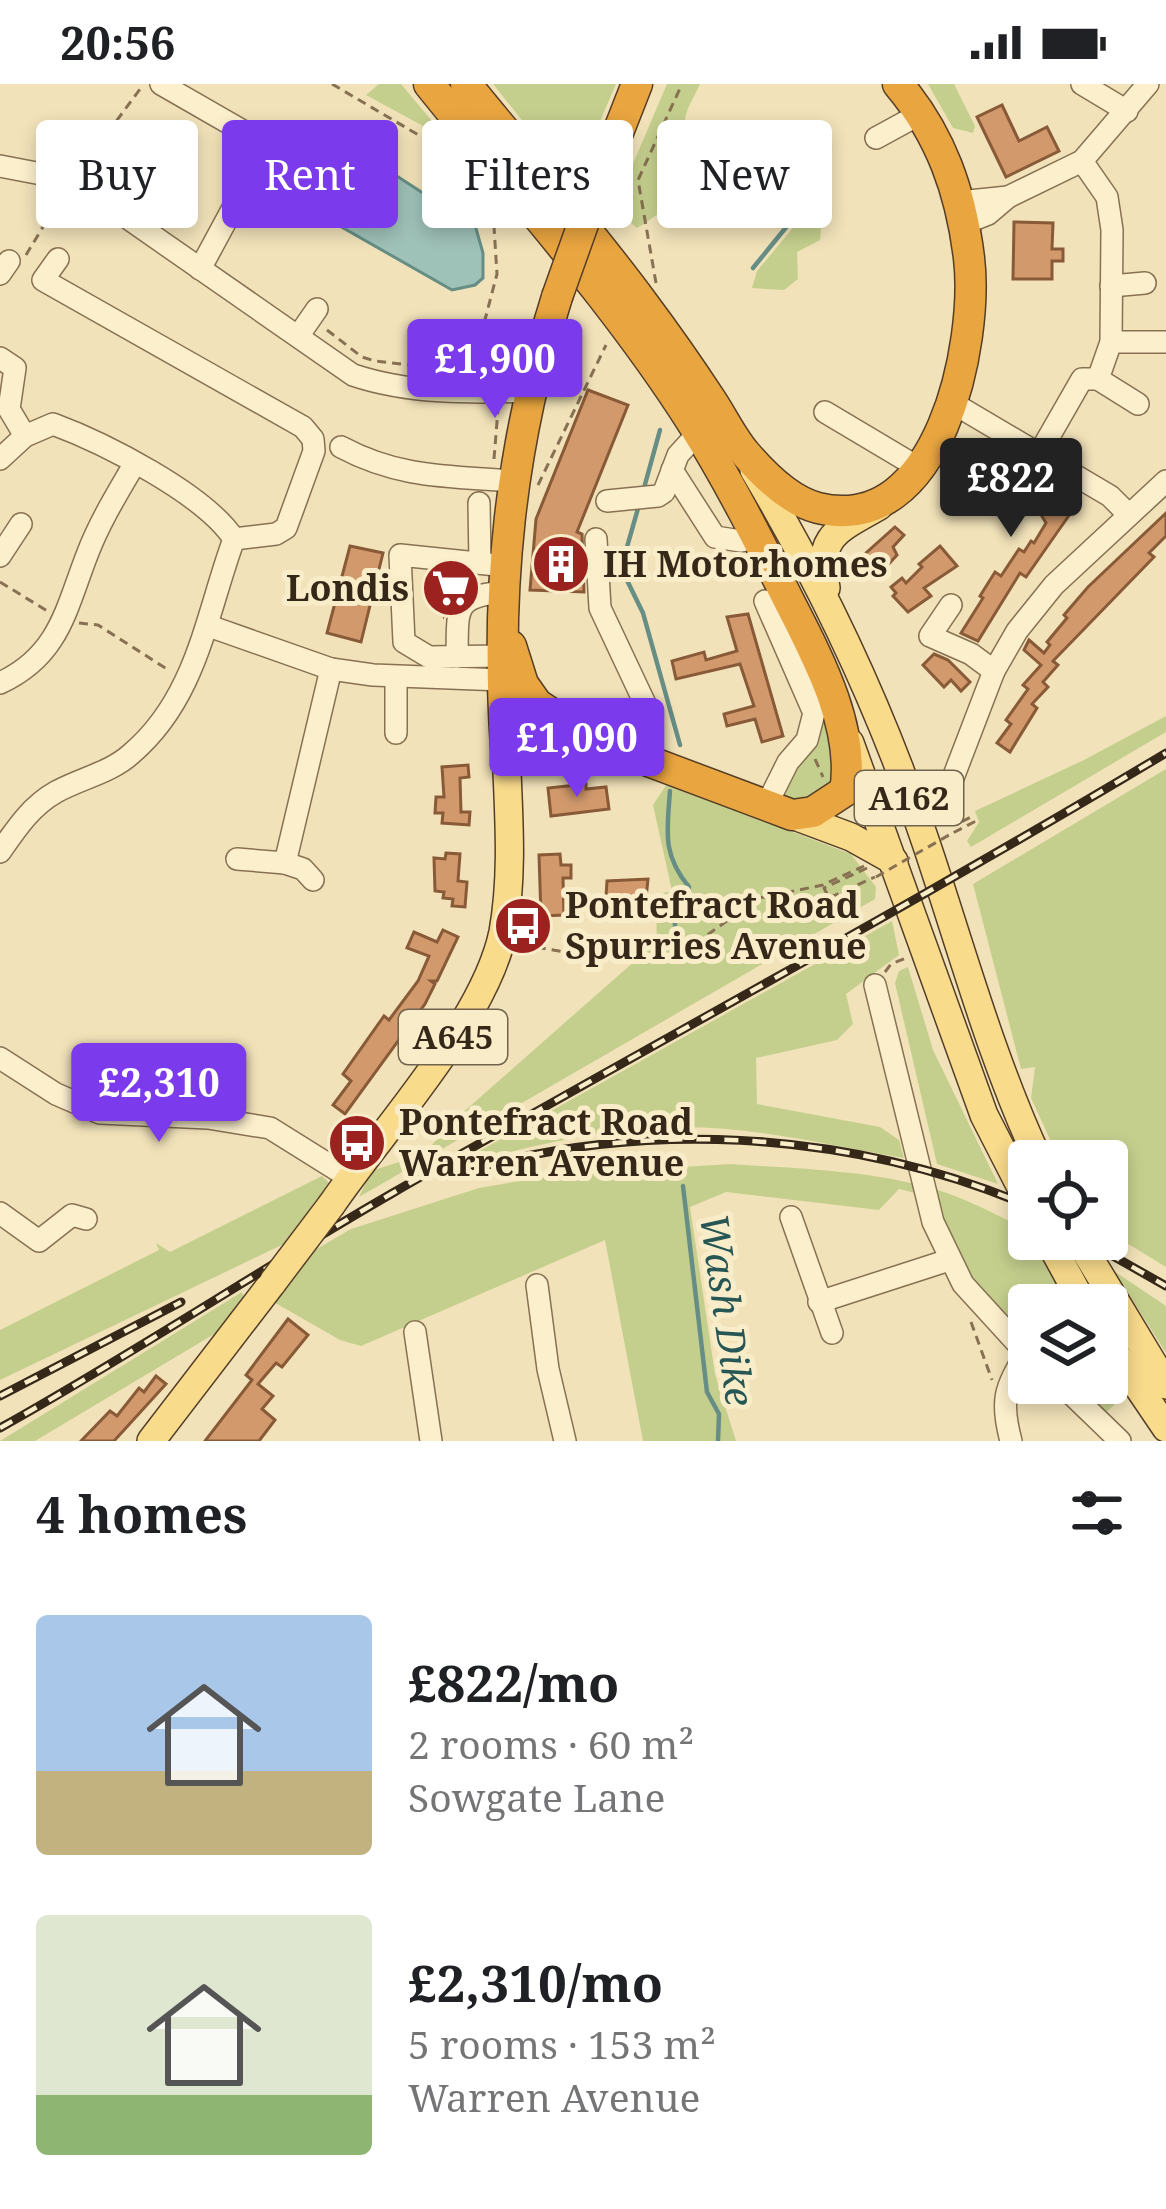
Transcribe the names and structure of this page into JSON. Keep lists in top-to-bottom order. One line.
{"streets":{"highway":["A162","A645"]},"water":["Wash Dike"],"places":{"building":["IH Motorhomes"],"supermarket":["Londis"],"bus stop":["Pontefract Road Spurries Avenue","Pontefract Road Warren Avenue"]},"page":{"status":"20:56","chip":["Buy","Rent","Filters","New"],"price":["£1,900","£822","£1,090","£2,310"],"heading":"4 homes","list":[{"name":"£822/mo","note":"2 rooms · 60 m² · Sowgate Lane"},{"name":"£2,310/mo","note":"5 rooms · 153 m² · Warren Avenue"}]}}
